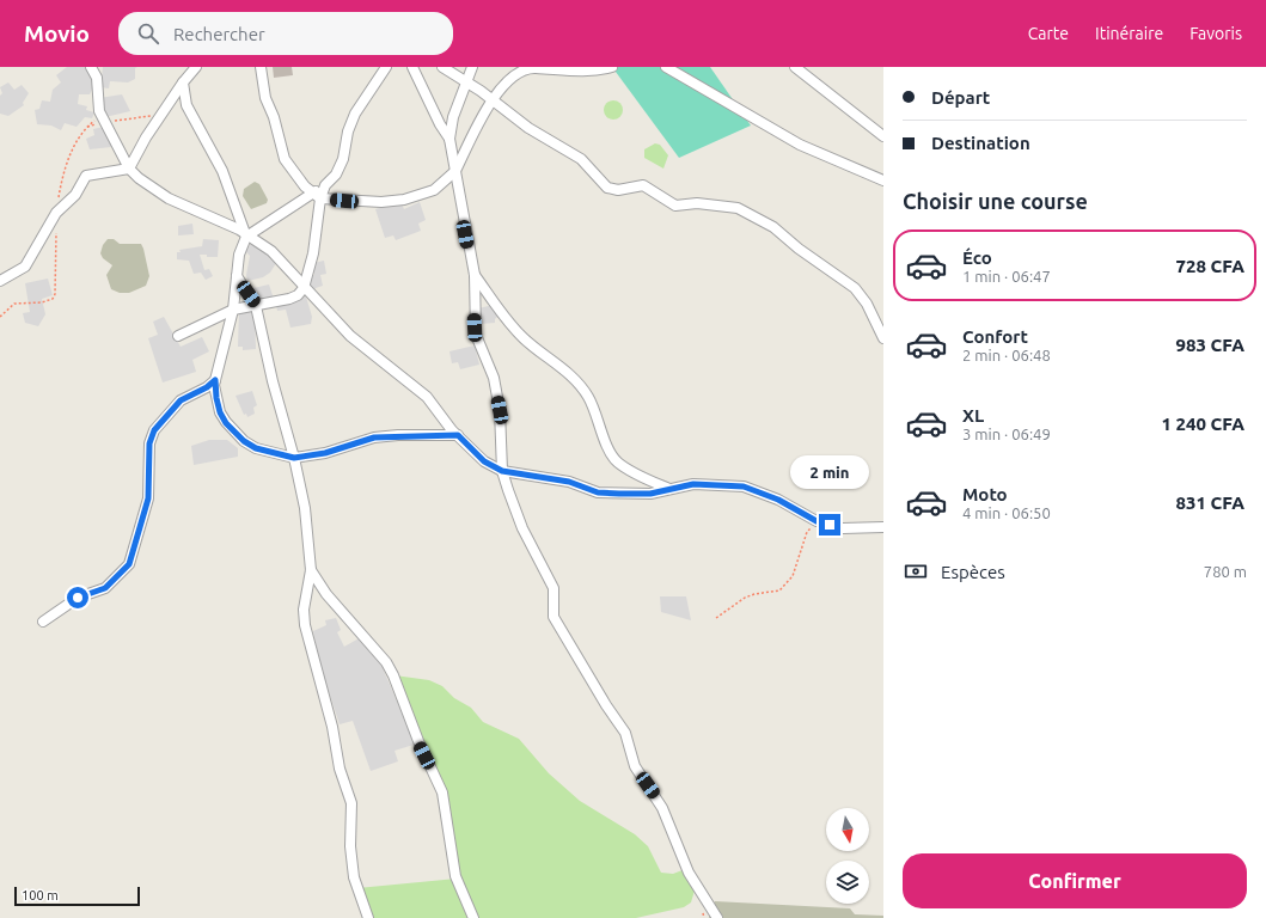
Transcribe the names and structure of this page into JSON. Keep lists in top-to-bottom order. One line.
{"scale_bar":"100 m","north":"bottom","page":{"header":"Movio","search":"Rechercher","nav":["Carte","Itinéraire","Favoris"],"banner":["Départ","Destination"],"heading":"Choisir une course","list":[{"name":"Éco","note":"1 min · 06:47","value":"728 CFA"},{"name":"Confort","note":"2 min · 06:48","value":"983 CFA"},{"name":"XL","note":"3 min · 06:49","value":"1 240 CFA"},{"name":"Moto","note":"4 min · 06:50","value":"831 CFA"}],"bubble":"2 min","pay":["Espèces","780 m"],"buttons":"Confirmer","scale":"100 m"}}
